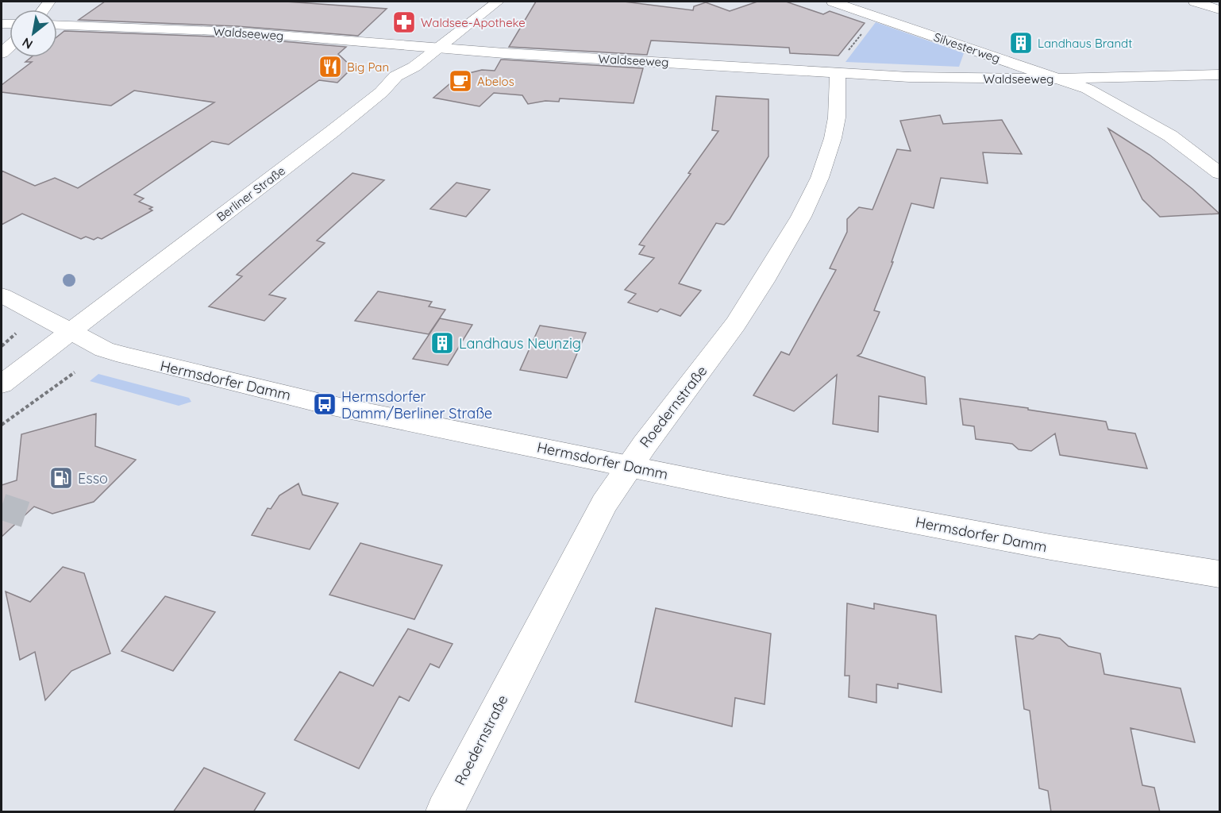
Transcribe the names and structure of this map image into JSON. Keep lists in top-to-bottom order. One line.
{"streets":{"street":["Waldseeweg","Silvesterweg","Berliner Straße","Hermsdorfer Damm","Roedernstraße"]},"crossings":[["Waldseeweg","Silvesterweg"],["Waldseeweg","Berliner Straße"],["Waldseeweg","Roedernstraße"],["Berliner Straße","Hermsdorfer Damm"],["Hermsdorfer Damm","Roedernstraße"]],"places":{"pharmacy":["Waldsee-Apotheke"],"building":["Landhaus Brandt","Landhaus Neunzig"],"restaurant":["Big Pan"],"cafe":["Abelos"],"bus stop":["Hermsdorfer Damm/Berliner Straße"],"fuel station":["Esso"]},"north":"bottom left"}
